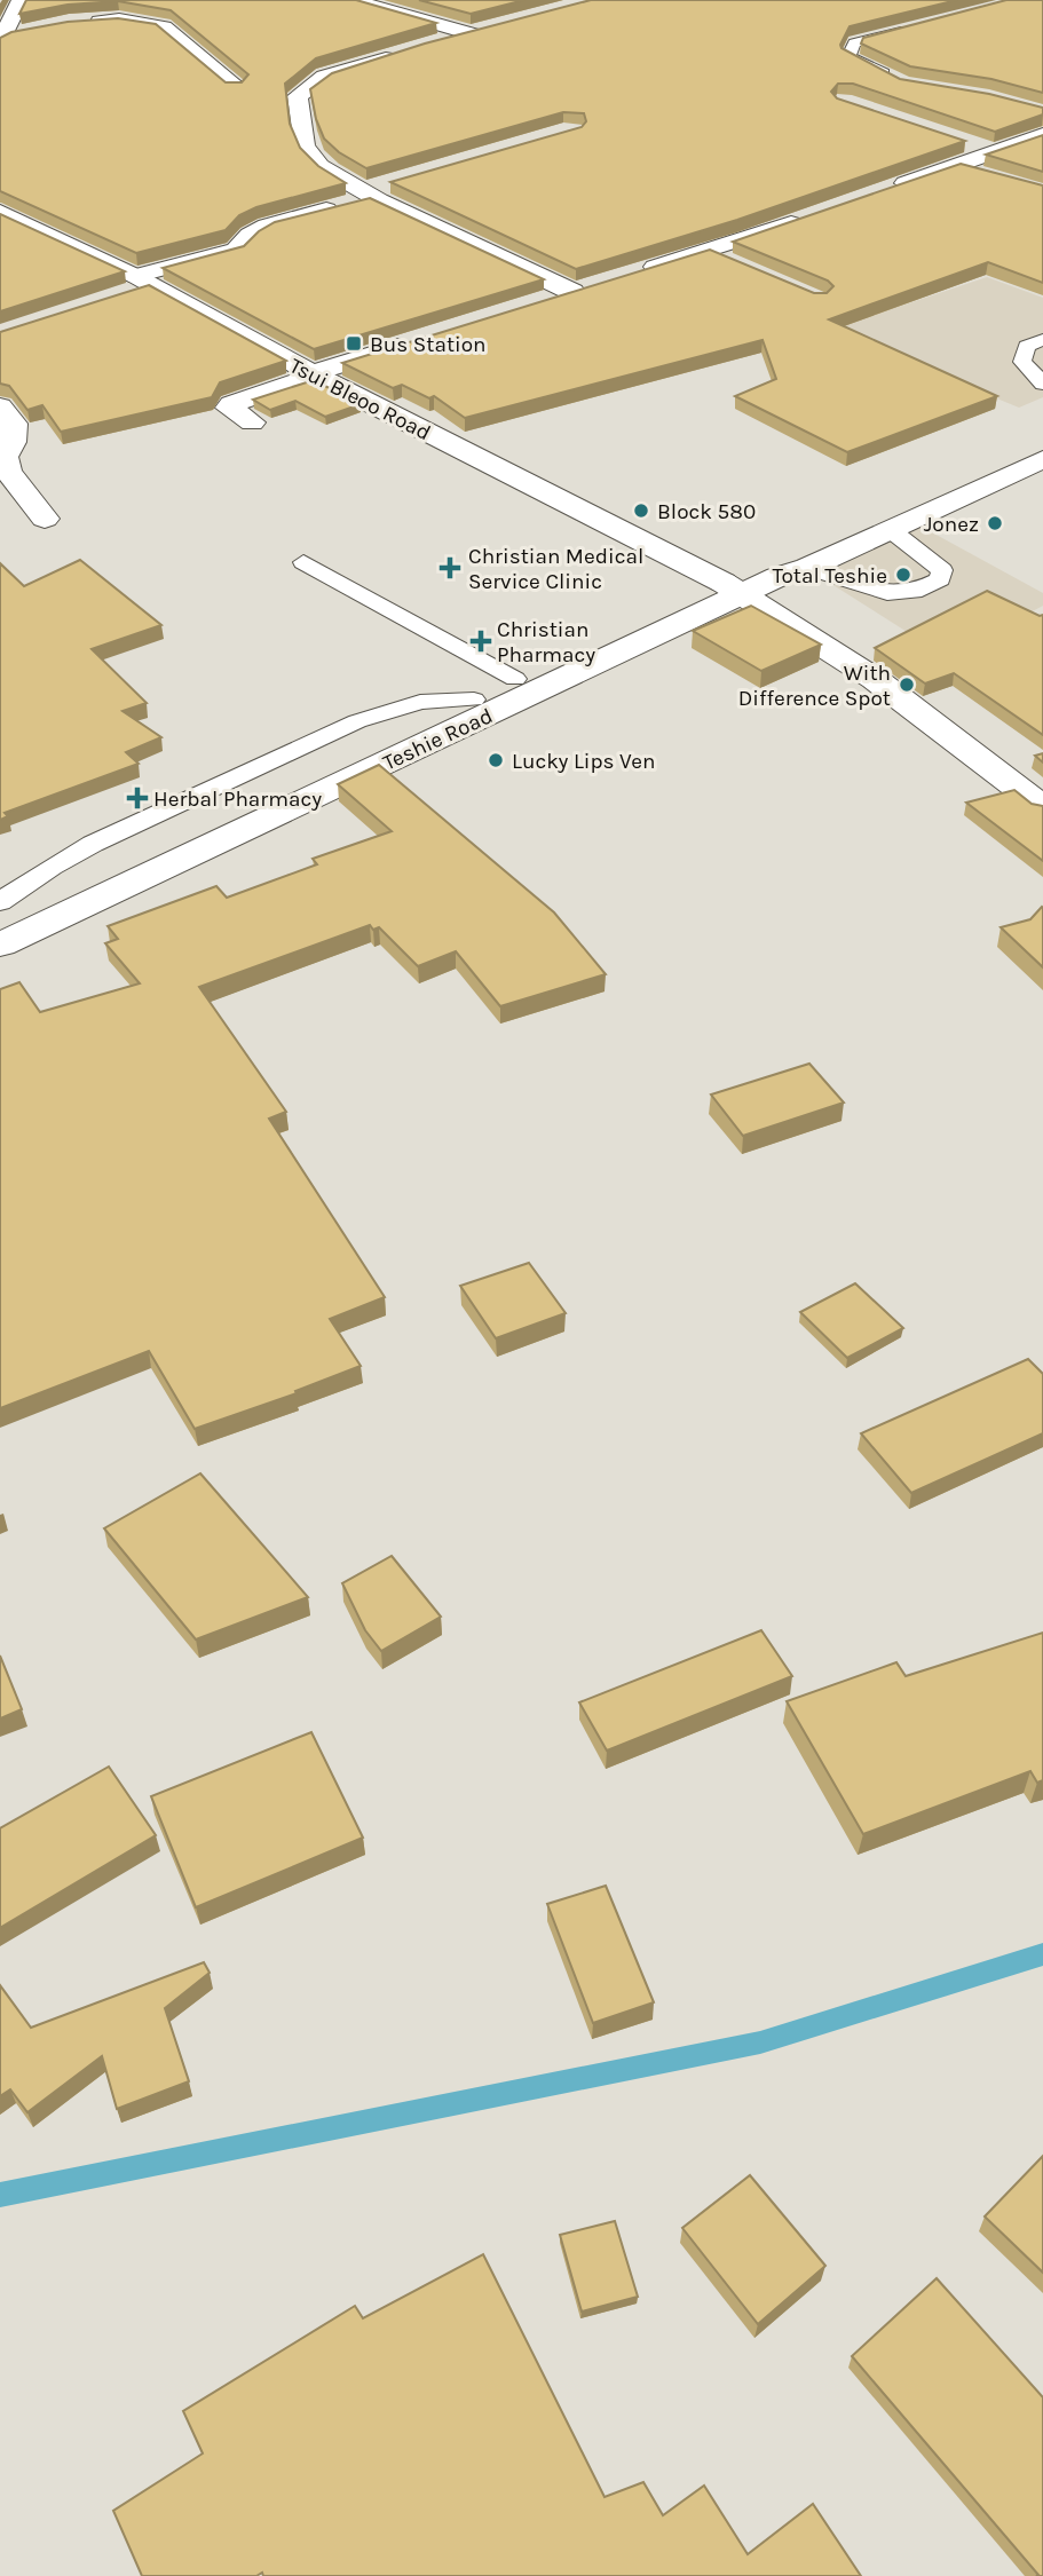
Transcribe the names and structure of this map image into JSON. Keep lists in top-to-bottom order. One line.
{"streets":{"street":["Tsui Bleoo Road","Teshie Road"]},"crossings":[["Tsui Bleoo Road","Teshie Road"]],"places":{"transit":["Bus Station"],"other":["Block 580","Jonez","Total Teshie","With Difference Spot","Lucky Lips Ven"],"health":["Christian Medical Service Clinic","Christian Pharmacy","Herbal Pharmacy"]}}
